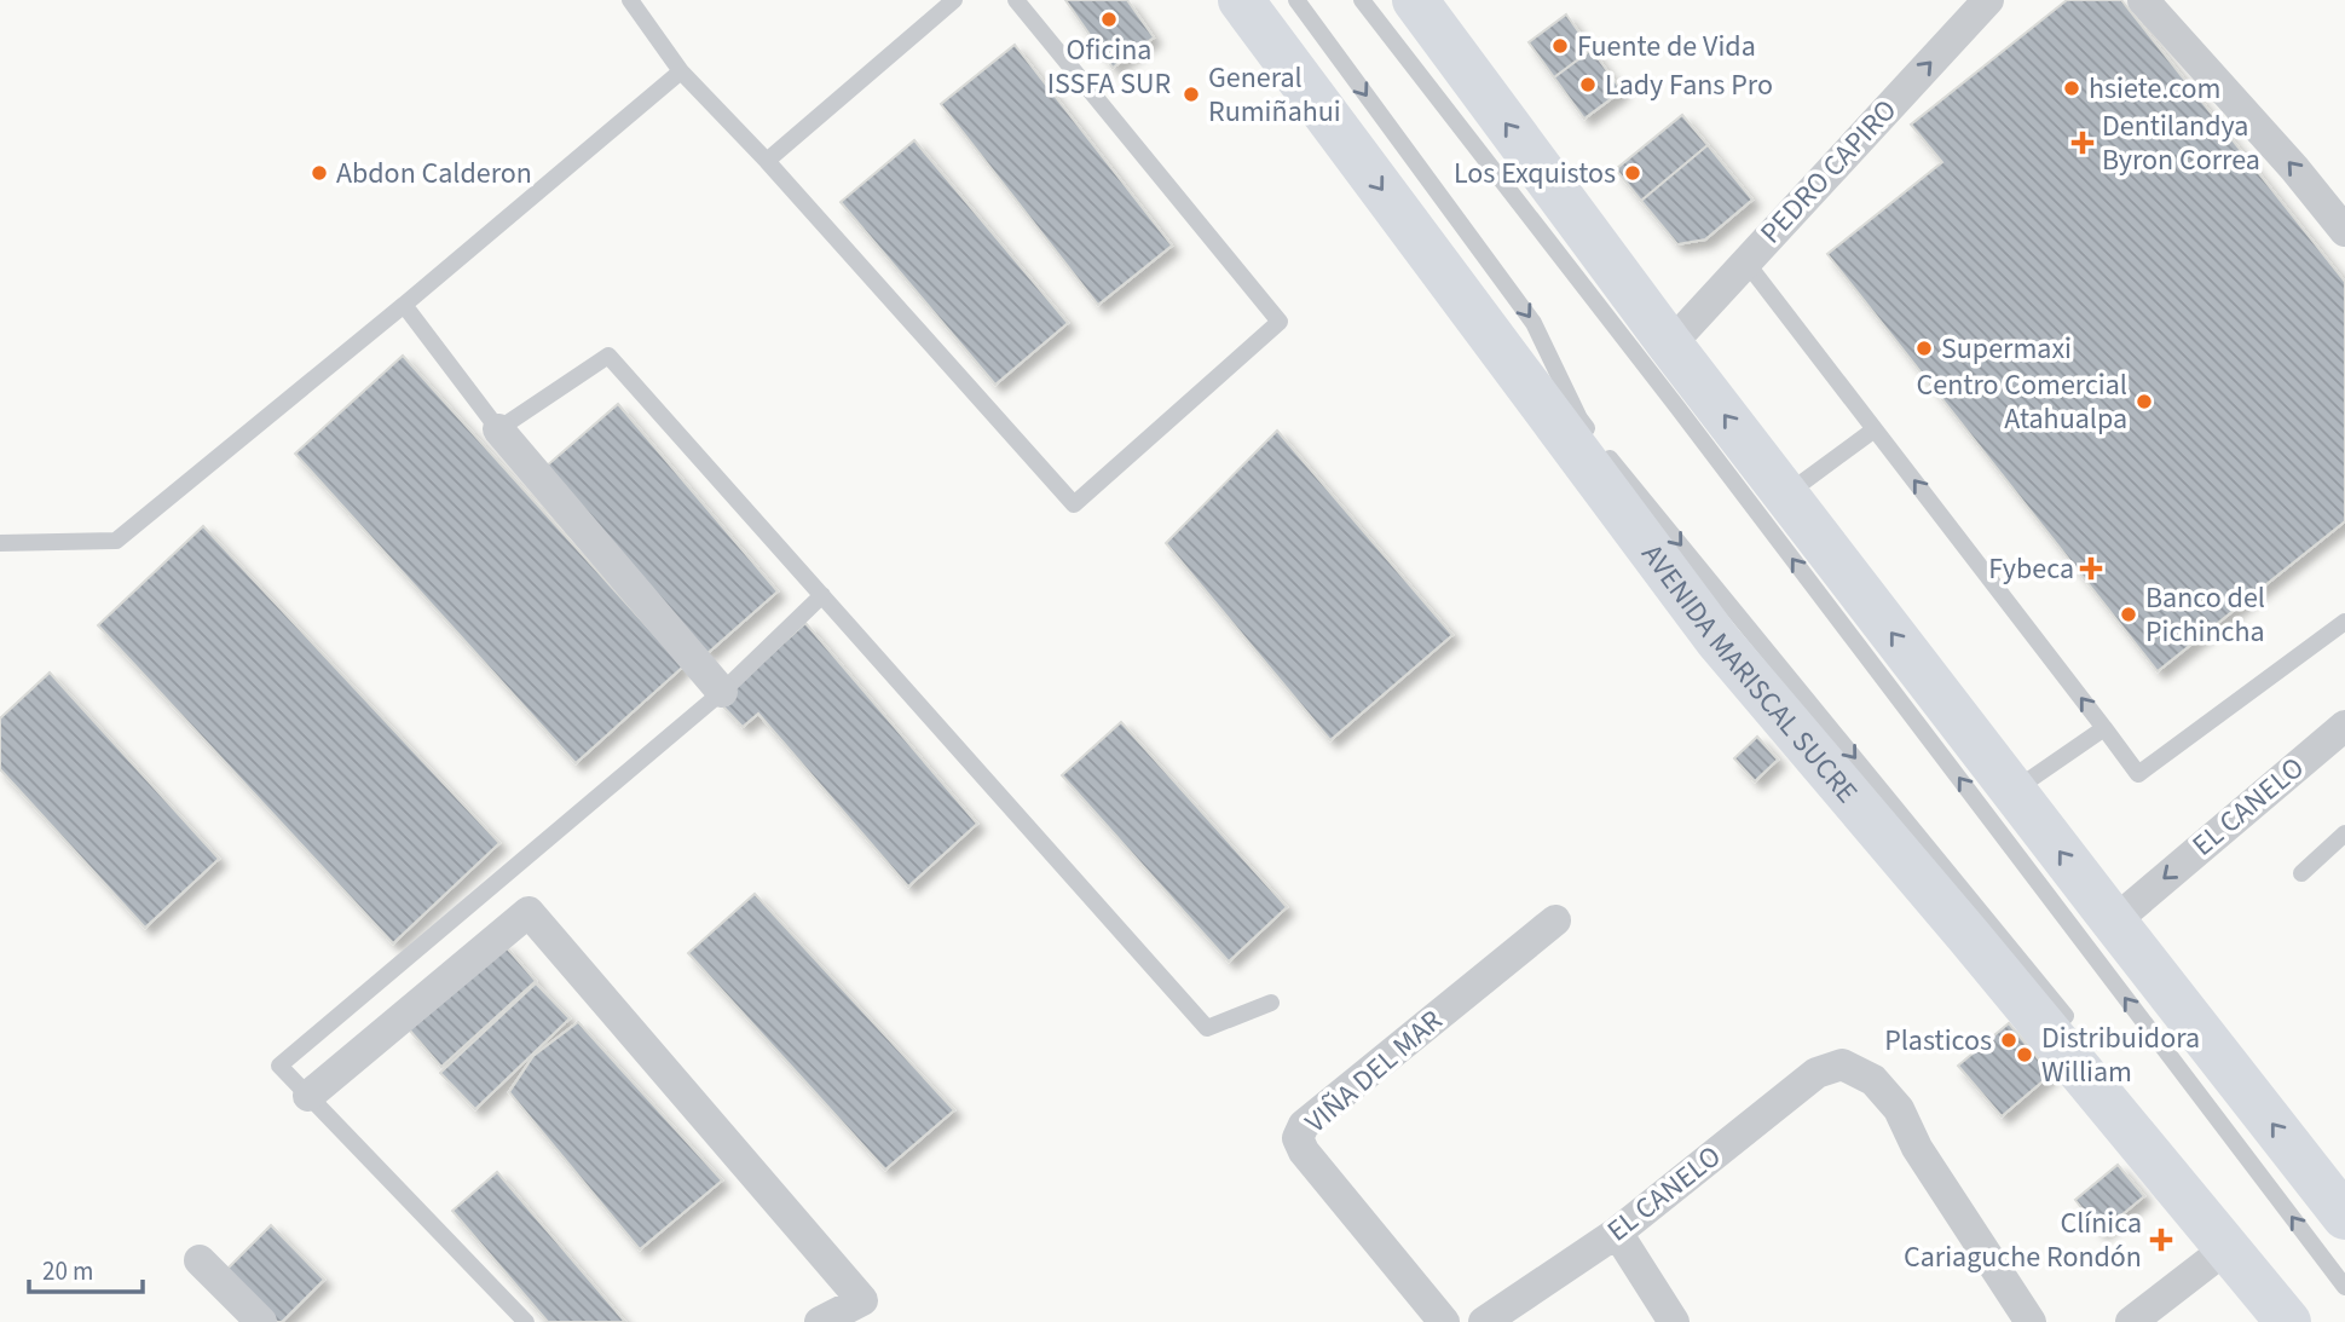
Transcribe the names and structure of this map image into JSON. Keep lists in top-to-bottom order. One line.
{"streets":{"main road":["AVENIDA MARISCAL SUCRE"],"street":["PEDRO CAPIRO","EL CANELO","VIÑA DEL MAR"]},"one_way":["PEDRO CAPIRO"],"places":{"other":["Oficina ISSFA SUR","Fuente de Vida","Lady Fans Pro","hsiete.com","General Rumiñahui","Abdon Calderon","Los Exquistos","Supermaxi","Centro Comercial Atahualpa","Banco del Pichincha","Plasticos","Distribuidora William"],"health":["Dentilandya Byron Correa","Fybeca","Clínica Cariaguche Rondón"]},"scale_bar":"20 m"}
